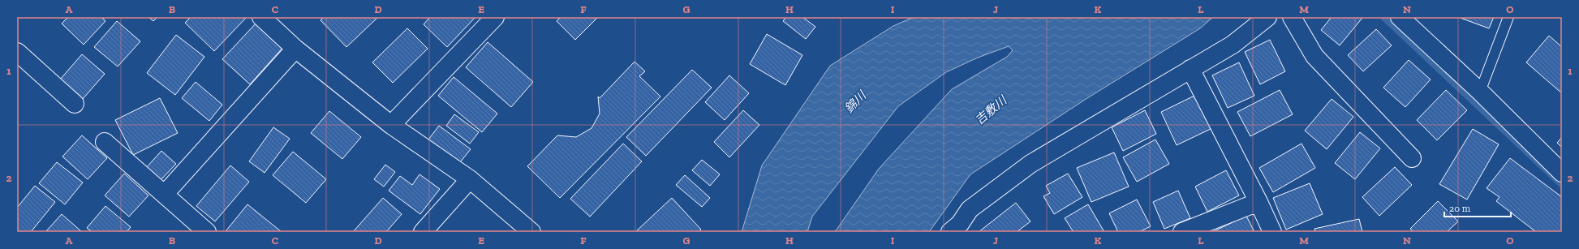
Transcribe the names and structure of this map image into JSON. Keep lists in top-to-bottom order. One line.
{"water":["錦川","吉敷川"],"scale_bar":"20 m","grid":{"columns":["A","B","C","D","E","F","G","H","I","J","K","L","M","N","O"],"rows":["1","2"]}}
